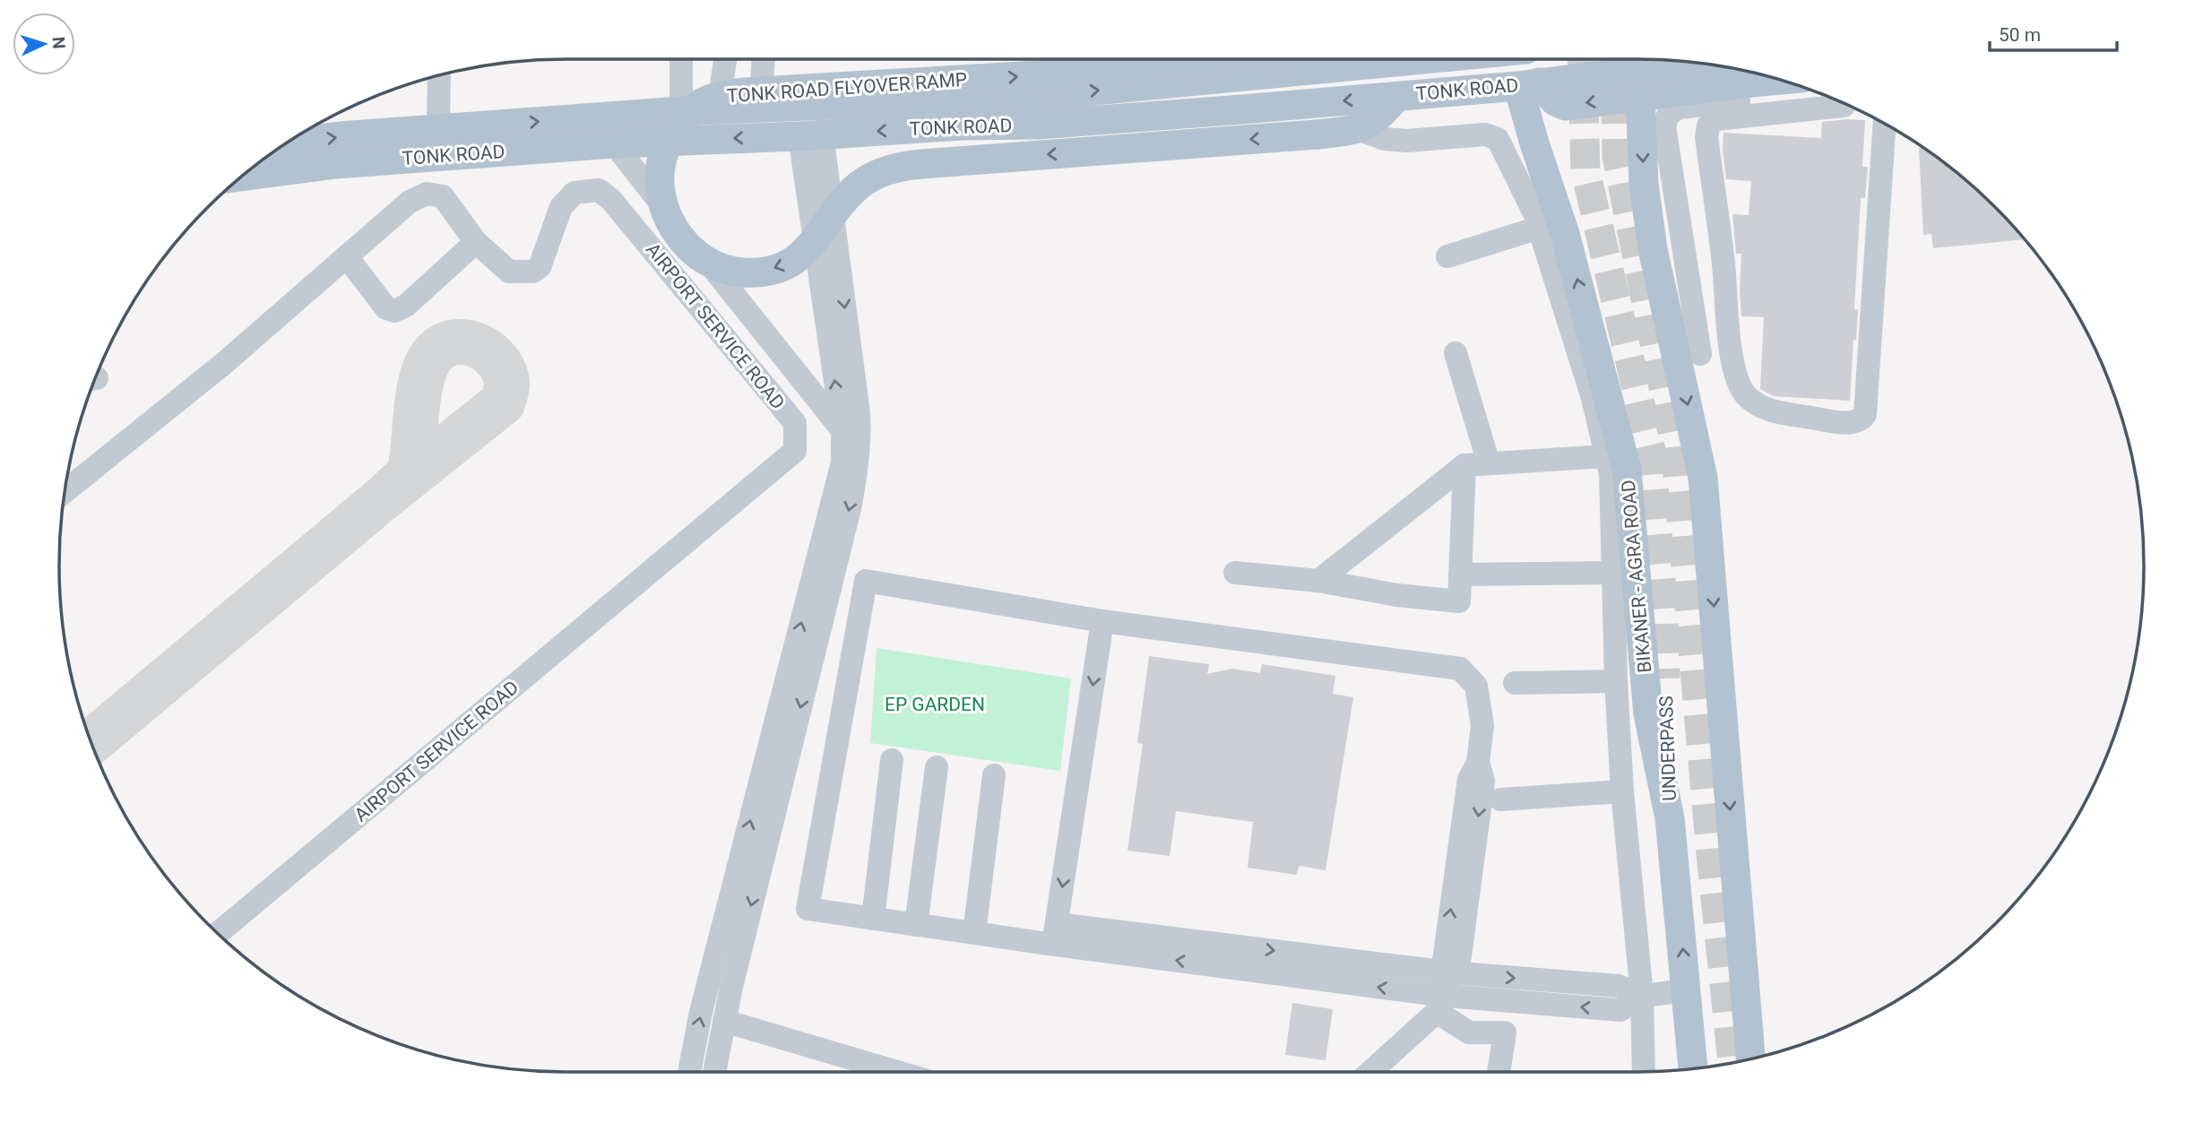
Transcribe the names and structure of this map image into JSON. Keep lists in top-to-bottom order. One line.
{"streets":{"main road":["TONK ROAD FLYOVER RAMP","TONK ROAD","BIKANER - AGRA ROAD","UNDERPASS"],"street":["AIRPORT SERVICE ROAD"]},"crossings":[["TONK ROAD FLYOVER RAMP","TONK ROAD"],["TONK ROAD","BIKANER - AGRA ROAD"],["BIKANER - AGRA ROAD","UNDERPASS"]],"parks":["EP GARDEN"],"scale_bar":"50 m","north":"right"}
